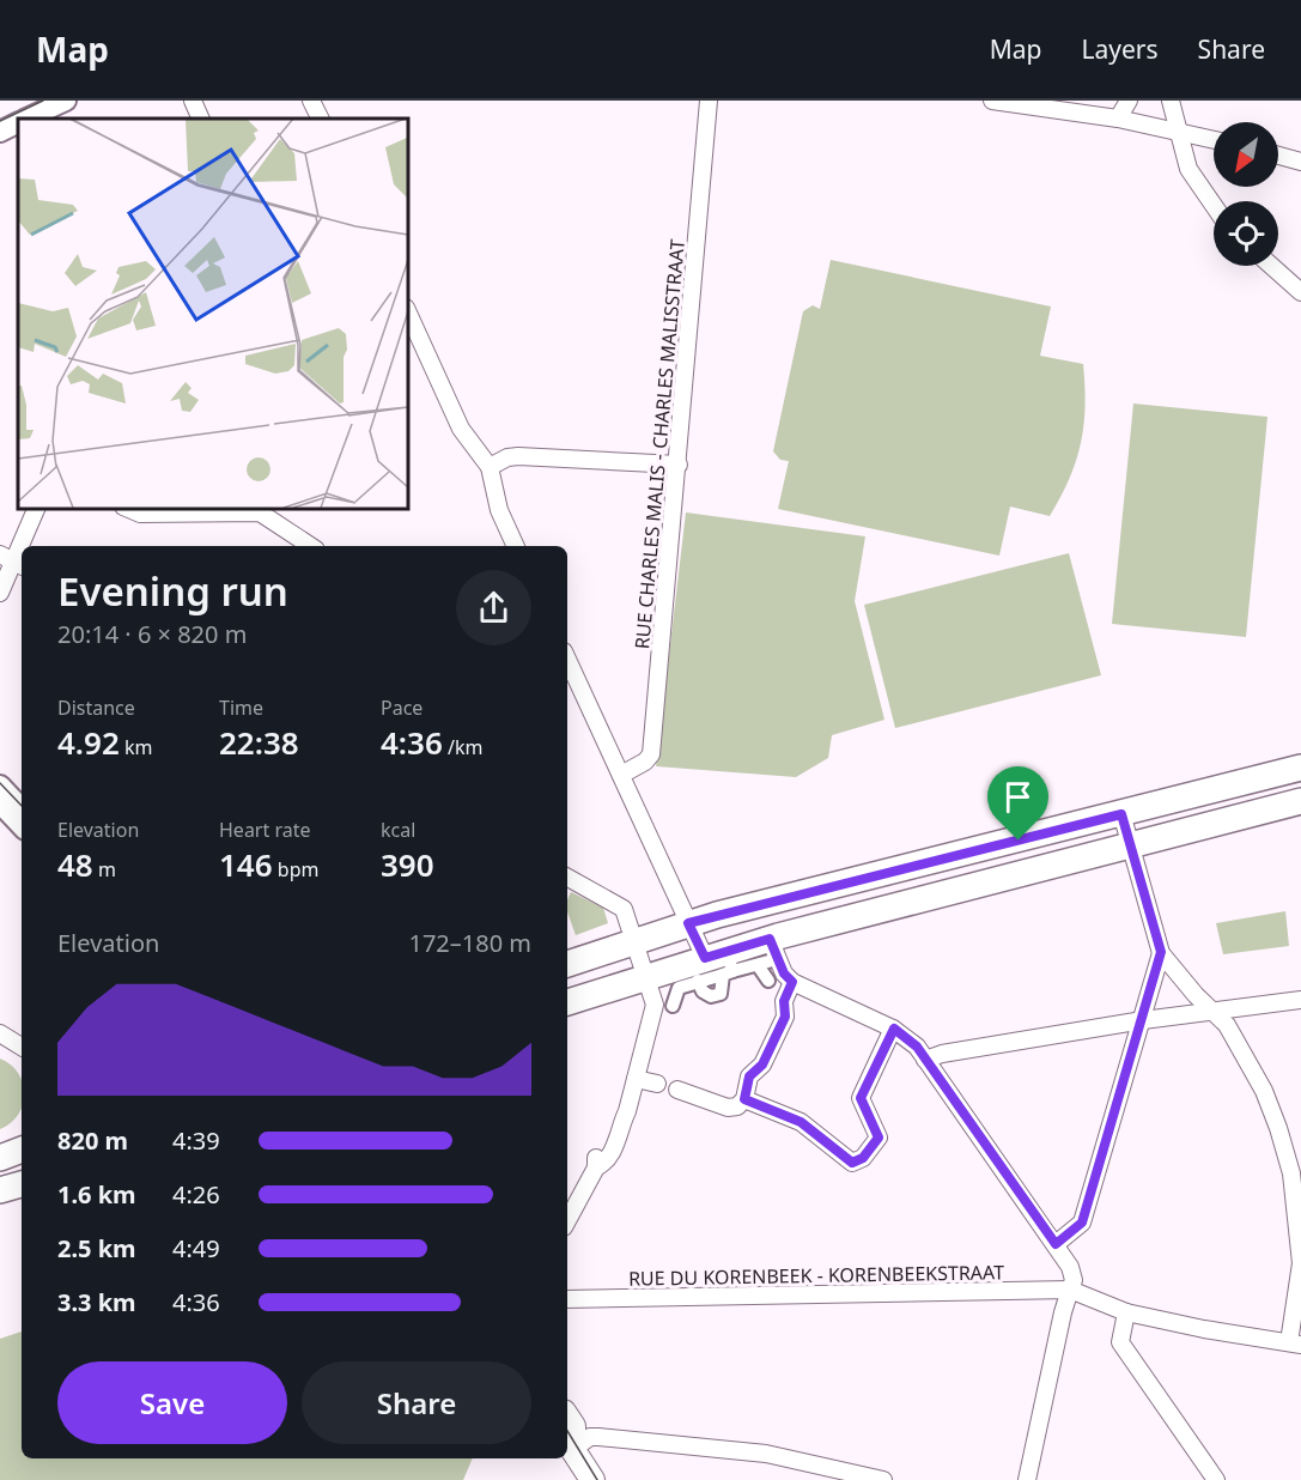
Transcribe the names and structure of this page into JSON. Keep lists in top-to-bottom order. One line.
{"streets":{"street":["RUE CHARLES MALIS - CHARLES MALISSTRAAT","RUE DU KORENBEEK - KORENBEEKSTRAAT"]},"north":"bottom left","page":{"header":"Map","nav":["Map","Layers","Share"],"heading":["Evening run","20:14 · 6 × 820 m"],"stats":[["Distance","4.92 km"],["Time","22:38"],["Pace","4:36 /km"],["Elevation","48 m"],["Heart rate","146 bpm"],["kcal","390"]],"chart":["Elevation","172–180 m"],"list":[{"name":"820 m","note":"4:39"},{"name":"1.6 km","note":"4:26"},{"name":"2.5 km","note":"4:49"},{"name":"3.3 km","note":"4:36"}],"buttons":["Save","Share"]}}
